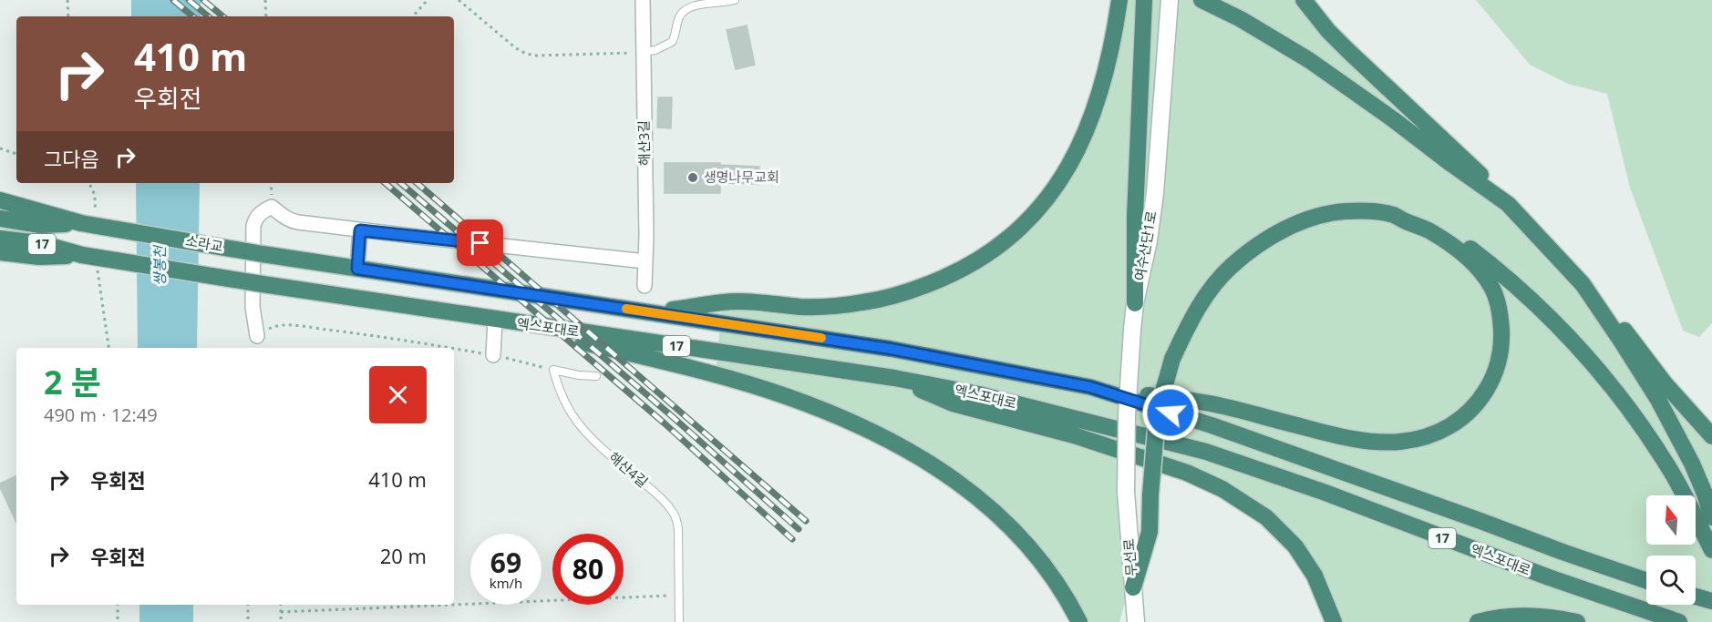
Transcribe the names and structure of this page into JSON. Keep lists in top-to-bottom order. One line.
{"streets":{"highway":["17","소라교","엑스포대로"],"street":["해산3길","여수산단1로","무선로"],"lane":["해산4길"]},"crossings":[["17","소라교"],["17","엑스포대로"],["소라교","엑스포대로"],["여수산단1로","무선로"]],"water":["쌍봉천"],"places":["생명나무교회"],"north":"top","page":{"turn":["410 m","우회전"],"then":"그다음","heading":["2 분","490 m · 12:49"],"list":[{"name":"우회전","value":"410 m"},{"name":"우회전","value":"20 m"}],"speed":"69 km/h","limit":"80"}}
